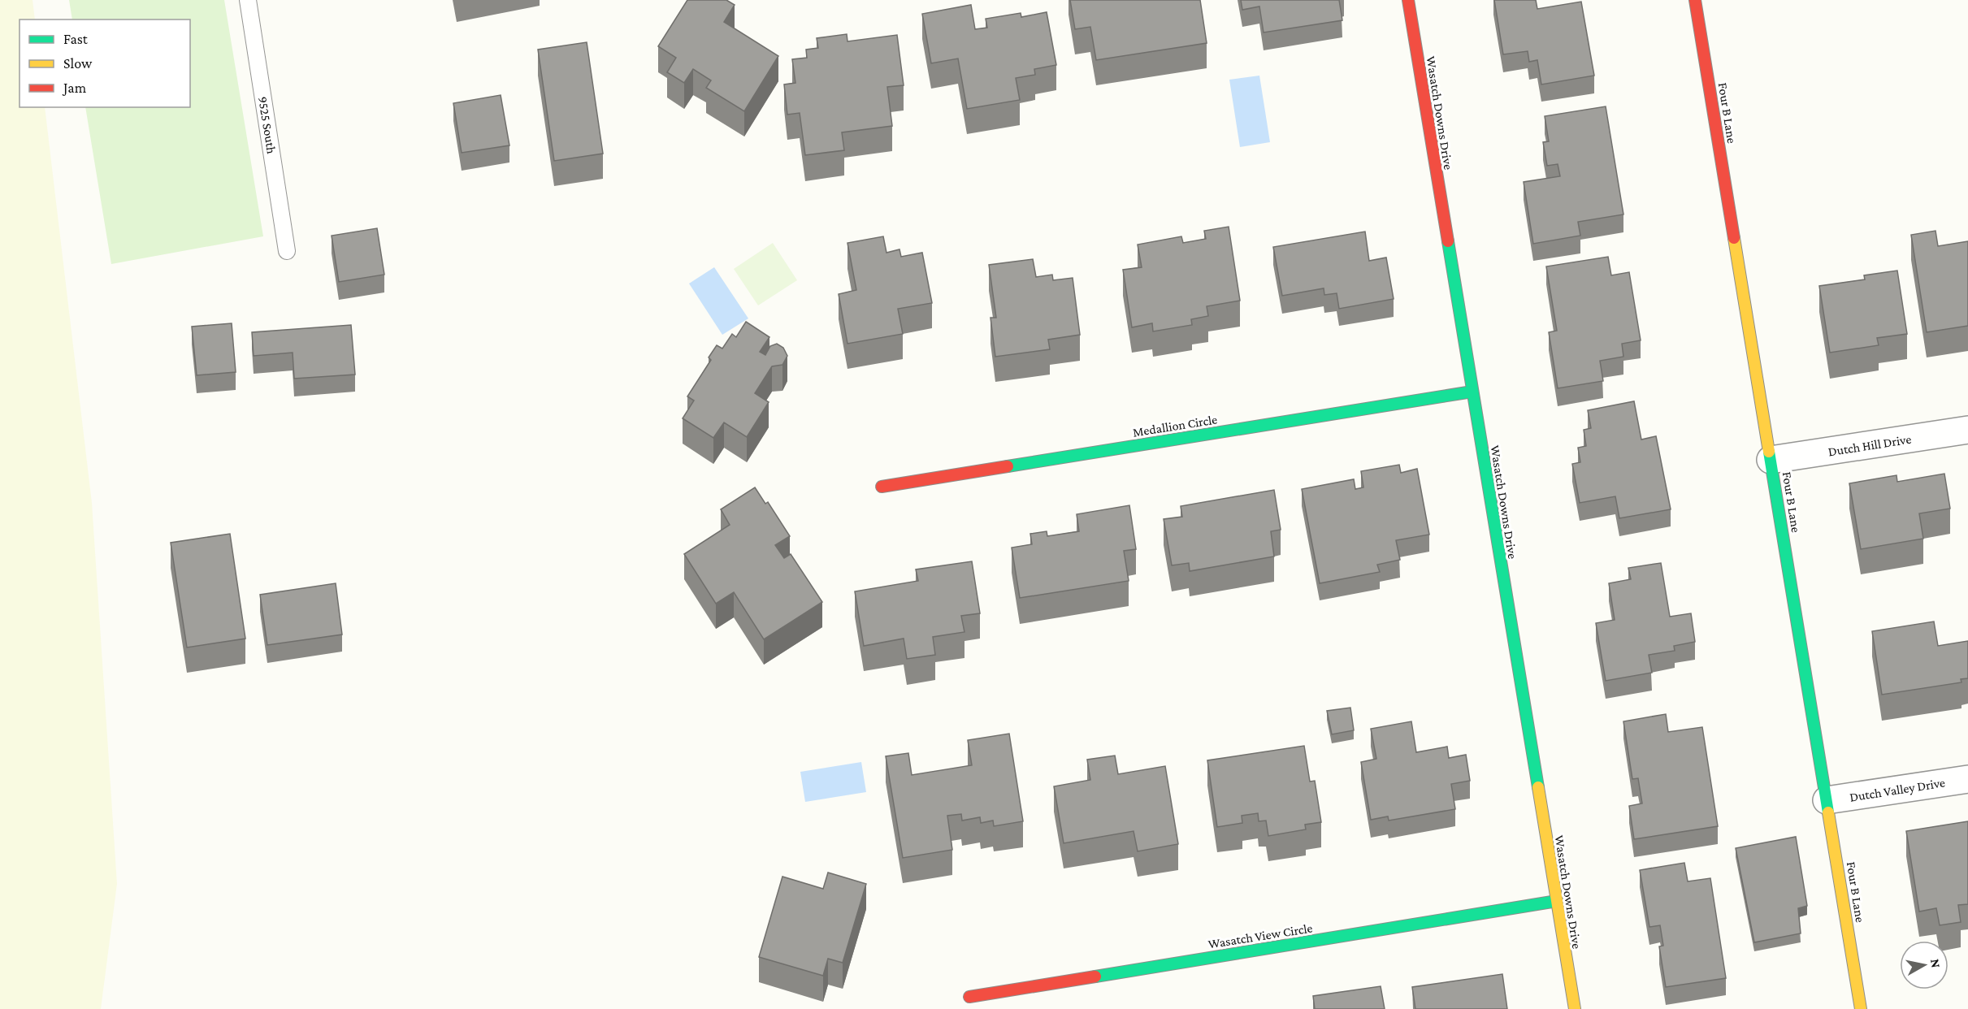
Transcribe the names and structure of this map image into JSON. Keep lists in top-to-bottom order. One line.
{"streets":{"street":["Wasatch Downs Drive","Four B Lane","Medallion Circle","Dutch Hill Drive","Dutch Valley Drive","Wasatch View Circle"],"lane":["9525 South"]},"crossings":[["Wasatch Downs Drive","Medallion Circle"],["Wasatch Downs Drive","Wasatch View Circle"],["Four B Lane","Dutch Hill Drive"],["Four B Lane","Dutch Valley Drive"]],"legend":["Fast","Slow","Jam"],"north":"right"}
